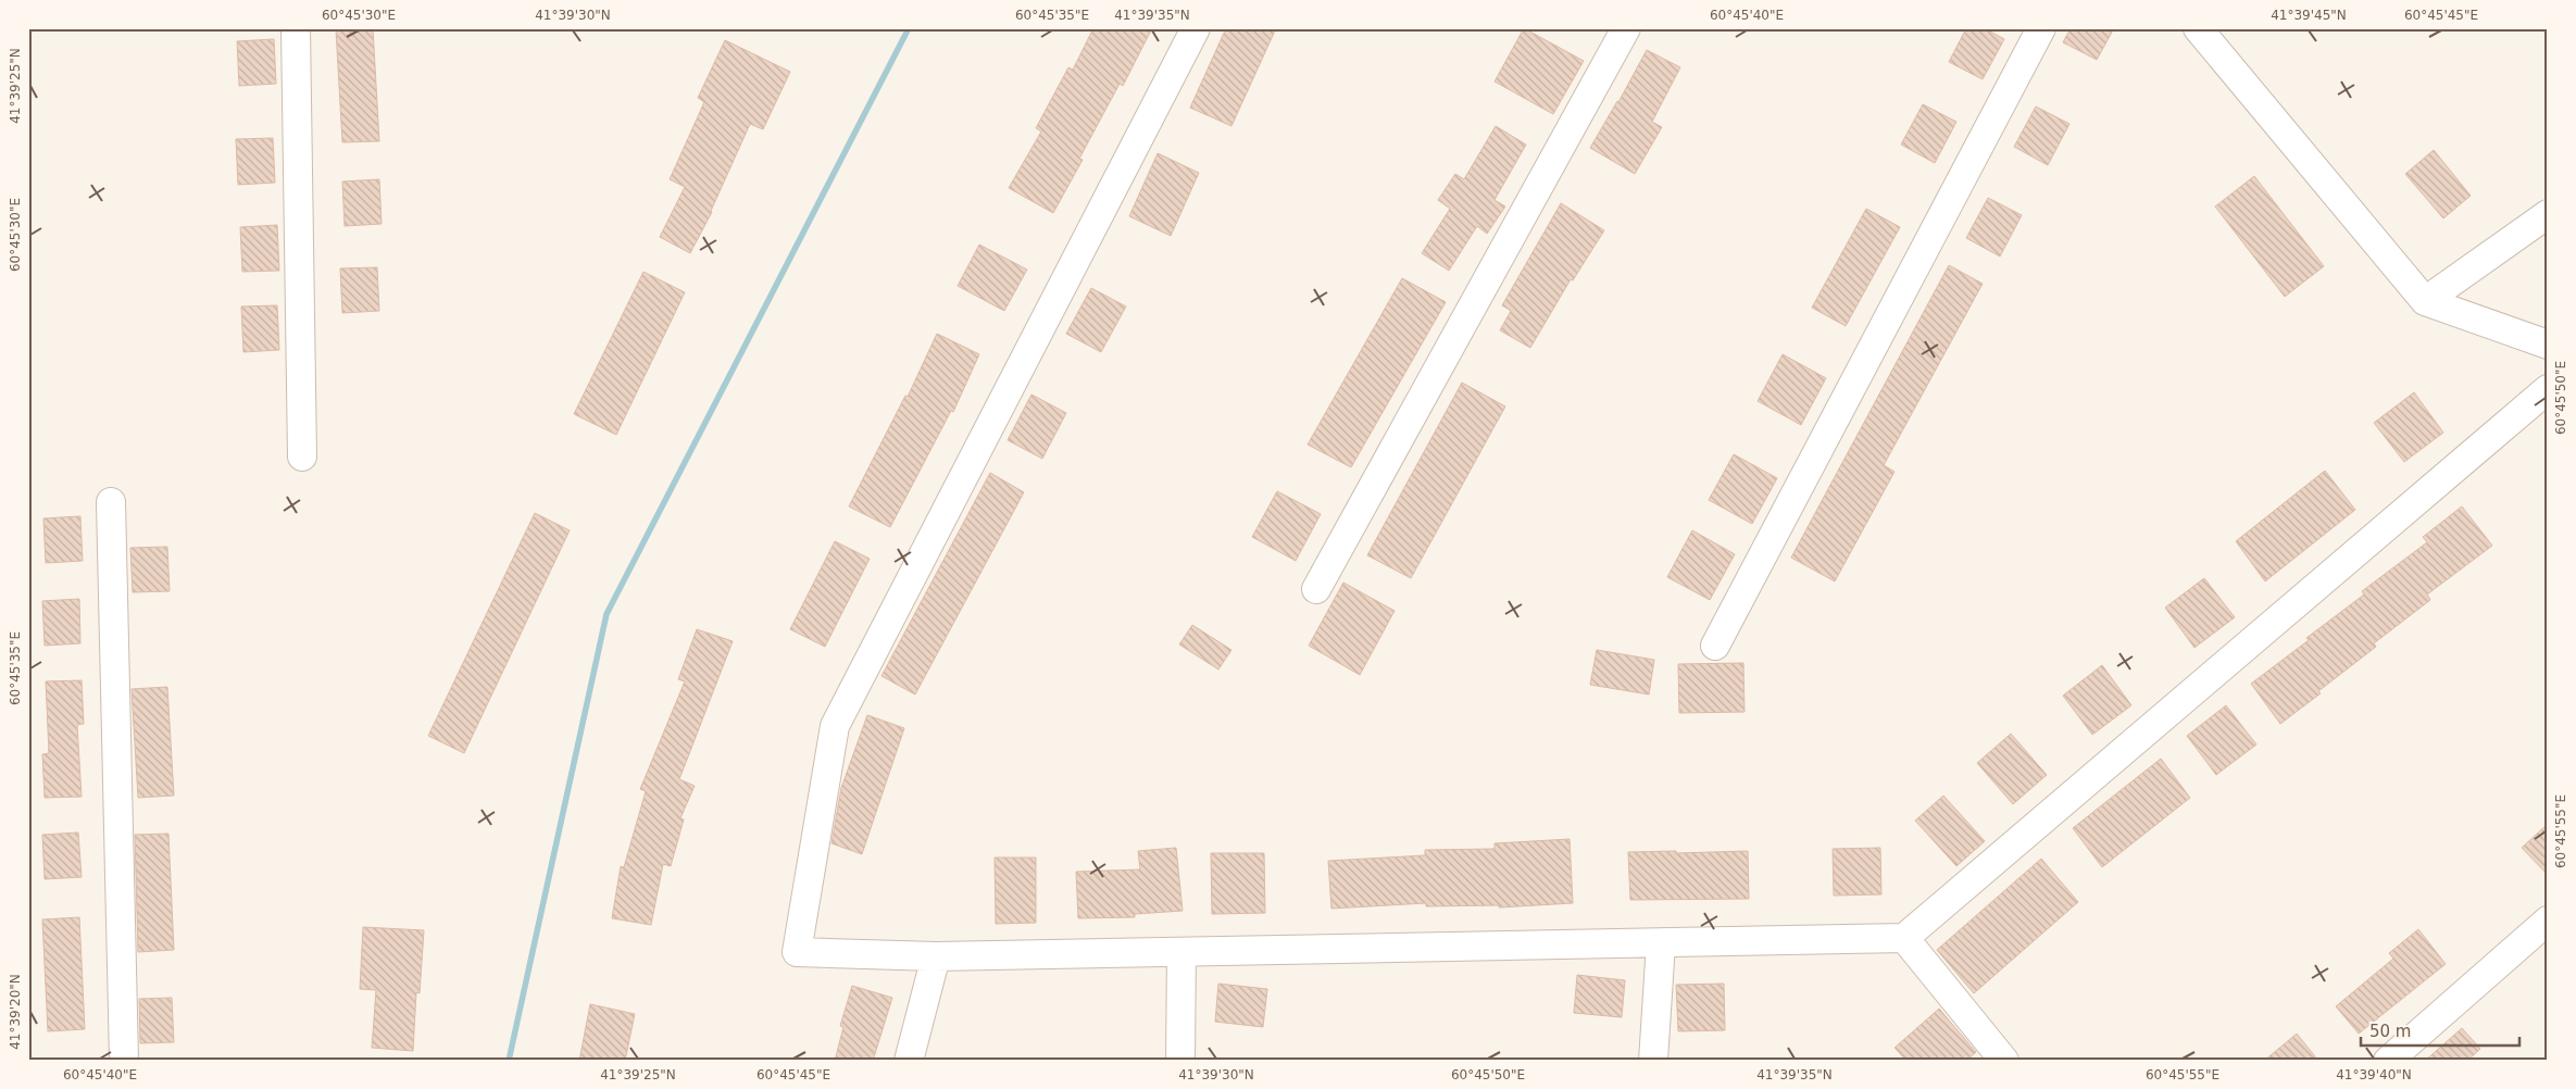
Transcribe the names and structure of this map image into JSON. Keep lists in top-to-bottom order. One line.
{"scale_bar":"50 m","coordinates":["60°45'30\"E","41°39'30\"N","60°45'35\"E","41°39'35\"N","60°45'40\"E","41°39'45\"N","60°45'45\"E","41°39'25\"N","60°45'50\"E","60°45'55\"E","41°39'20\"N","41°39'40\"N"]}
